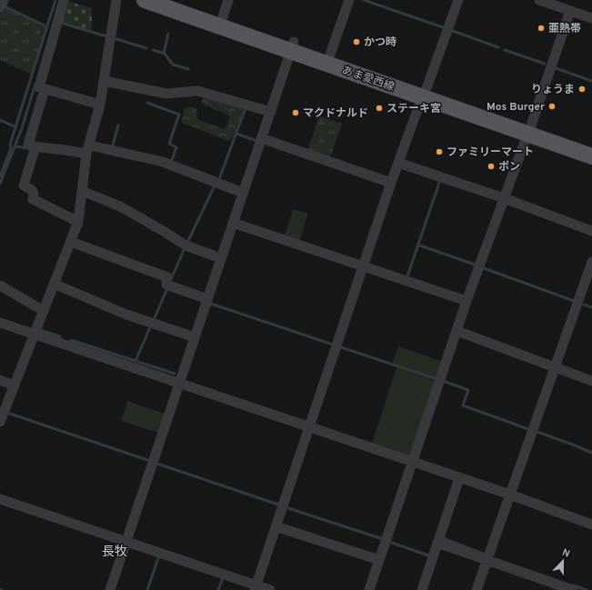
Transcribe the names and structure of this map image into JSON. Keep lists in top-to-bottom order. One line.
{"streets":{"main road":["あま愛西線"]},"districts":["長牧"],"places":["亜熱帯","かつ時","りょうま","Mos Burger","ステーキ宮","マクドナルド","ファミリーマート","ボン"],"north":"top"}
